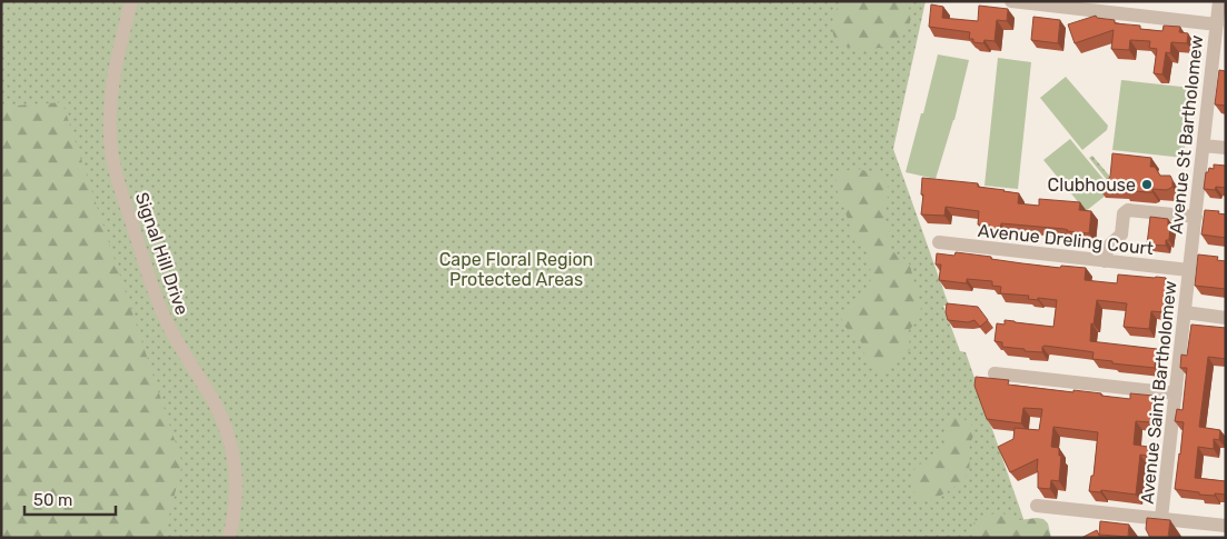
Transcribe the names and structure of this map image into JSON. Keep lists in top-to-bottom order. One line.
{"streets":{"street":["Avenue St Bartholomew","Avenue Dreling Court","Signal Hill Drive","Avenue Saint Bartholomew"]},"crossings":[["Avenue St Bartholomew","Avenue Dreling Court"],["Avenue St Bartholomew","Avenue Saint Bartholomew"],["Avenue Dreling Court","Avenue Saint Bartholomew"]],"parks":["Cape Floral Region Protected Areas"],"places":["Clubhouse"],"scale_bar":"50 m"}
